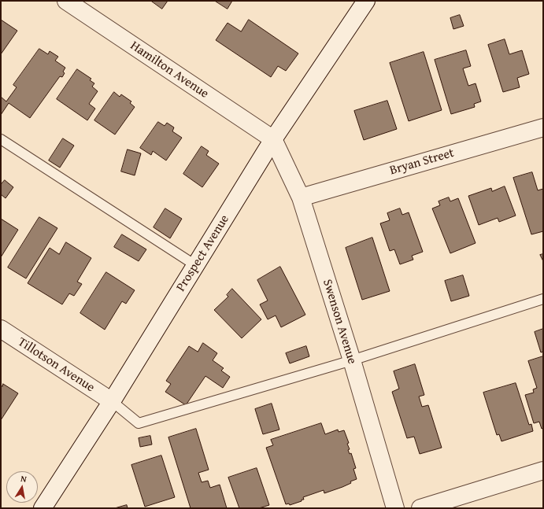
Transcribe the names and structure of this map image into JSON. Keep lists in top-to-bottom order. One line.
{"streets":{"street":["Hamilton Avenue","Bryan Street","Prospect Avenue","Swenson Avenue","Tillotson Avenue"]},"crossings":[["Hamilton Avenue","Prospect Avenue"],["Hamilton Avenue","Swenson Avenue"],["Bryan Street","Swenson Avenue"],["Prospect Avenue","Swenson Avenue"],["Prospect Avenue","Tillotson Avenue"]],"north":"top"}
